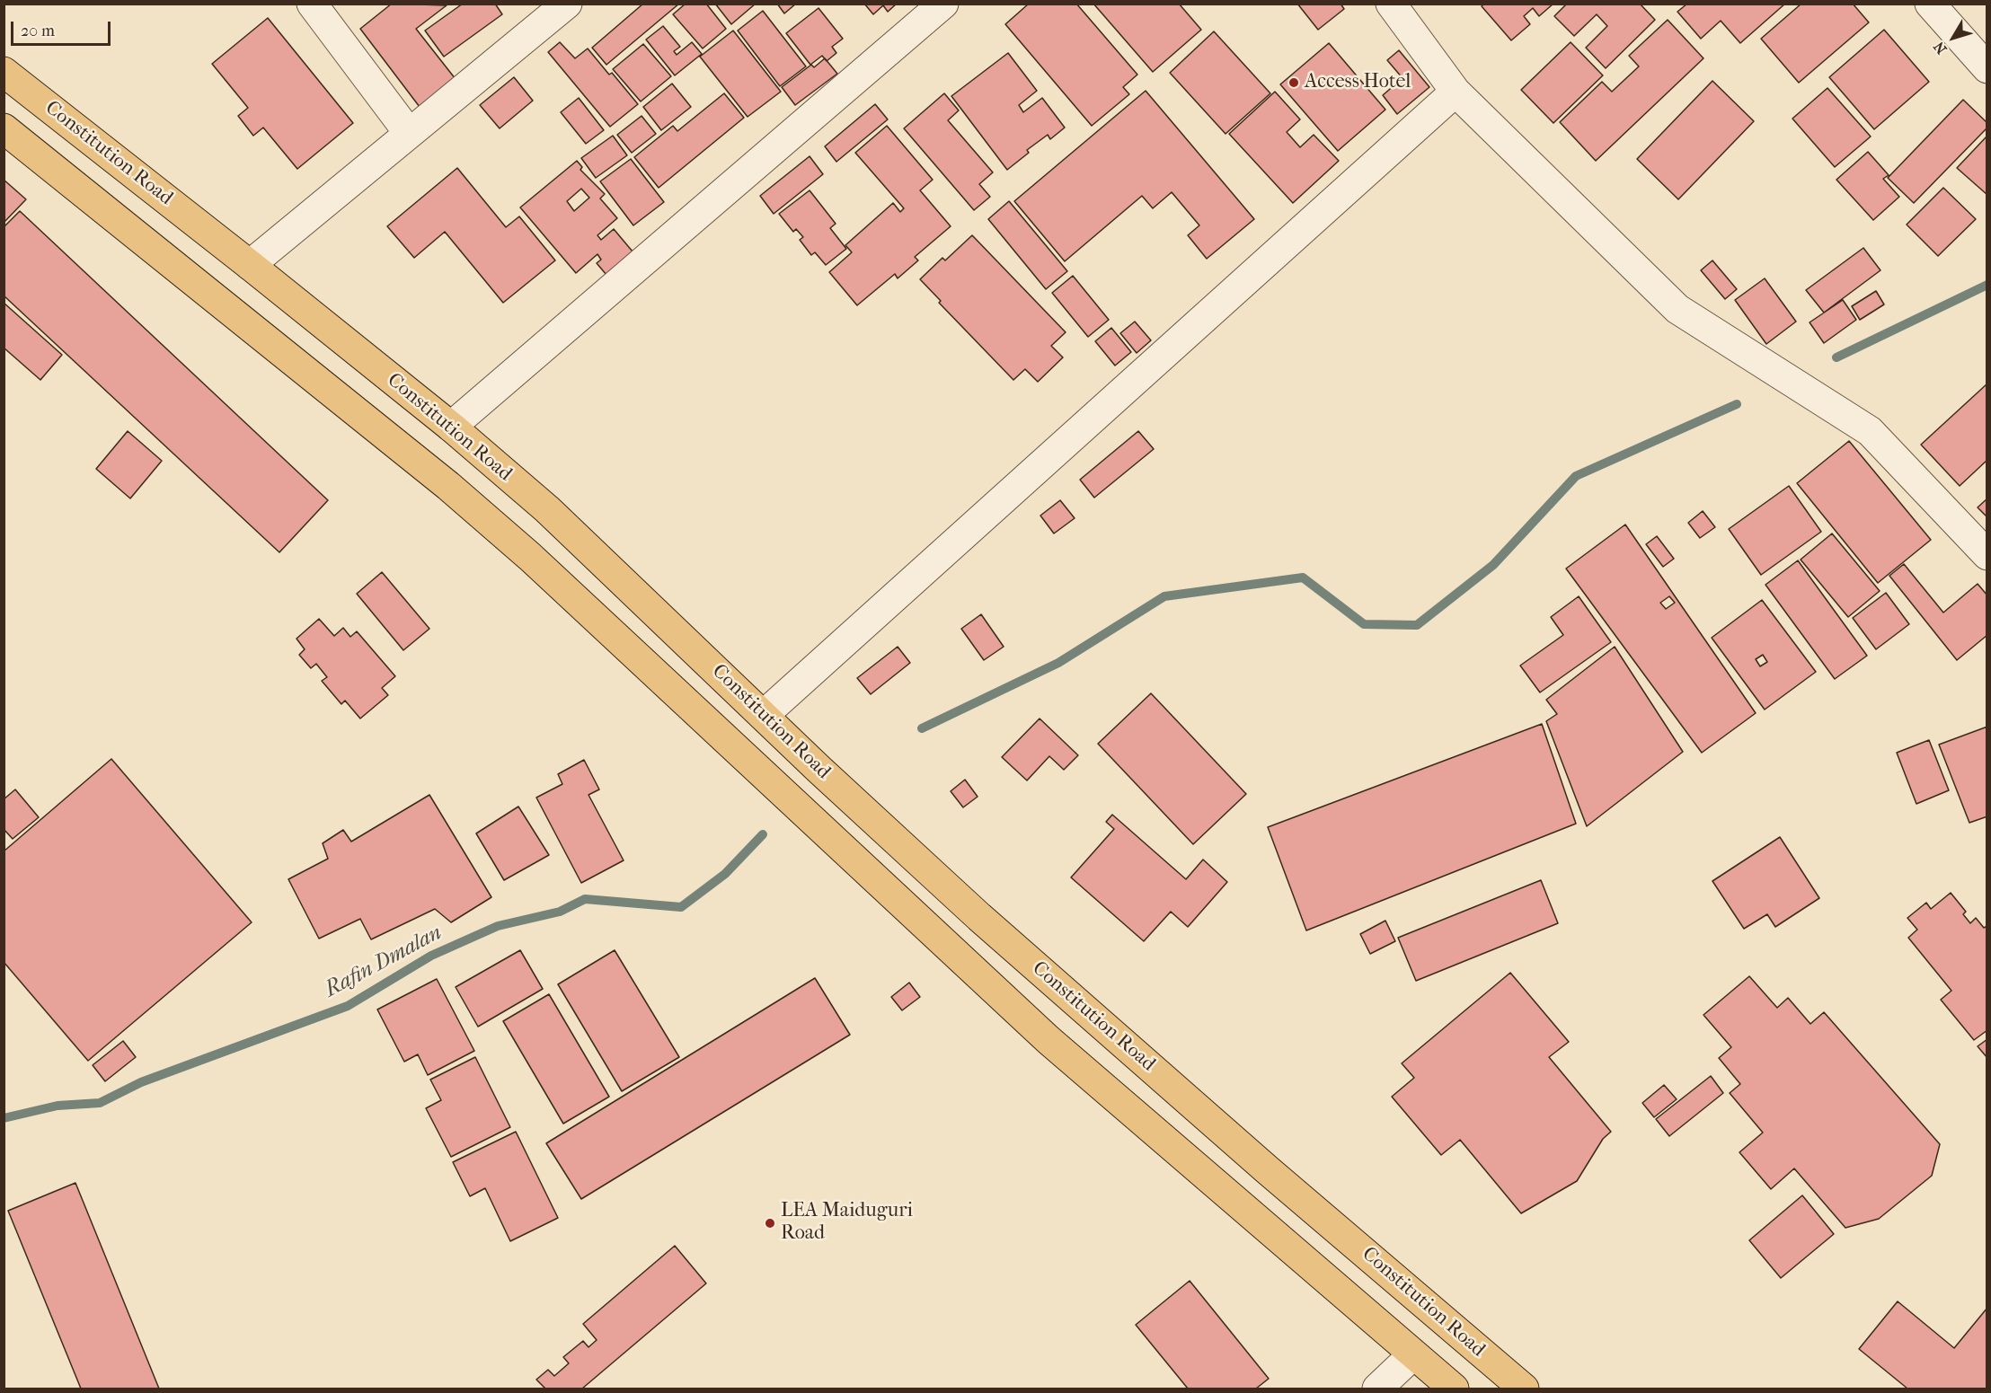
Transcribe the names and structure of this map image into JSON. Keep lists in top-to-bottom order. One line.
{"streets":{"main road":["Constitution Road"]},"water":["Rafin Dmalan"],"places":["Access Hotel","LEA Maiduguri Road"],"scale_bar":"20 m","north":"bottom left"}
